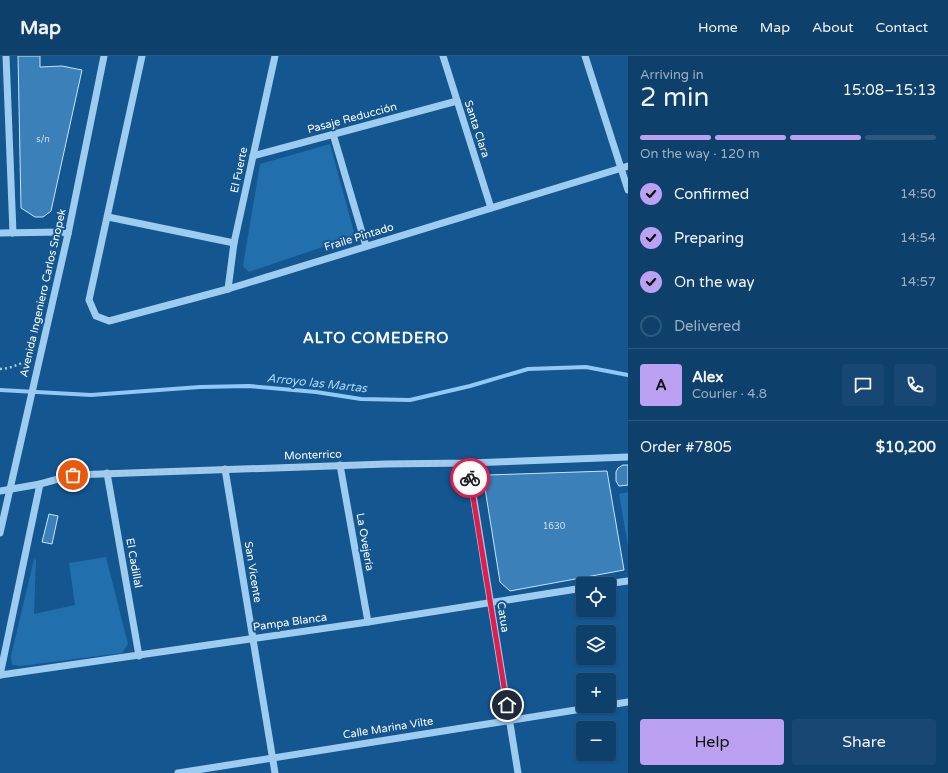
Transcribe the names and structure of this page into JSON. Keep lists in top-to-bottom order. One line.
{"streets":{"street":["Pasaje Reducción","Santa Clara","El Fuerte","Fraile Pintado","Avenida Ingeniero Carlos Snopek","Monterrico","La Ovejería","El Cadillal","San Vicente","Catua","Pampa Blanca","Calle Marina Vilte"]},"crossings":[["Pasaje Reducción","Santa Clara"],["Pasaje Reducción","El Fuerte"],["Santa Clara","Fraile Pintado"],["El Fuerte","Fraile Pintado"],["Avenida Ingeniero Carlos Snopek","Monterrico"],["Monterrico","La Ovejería"],["Monterrico","El Cadillal"],["Monterrico","San Vicente"],["Monterrico","Catua"],["La Ovejería","Pampa Blanca"],["El Cadillal","Pampa Blanca"],["San Vicente","Pampa Blanca"],["San Vicente","Calle Marina Vilte"],["Catua","Pampa Blanca"],["Catua","Calle Marina Vilte"]],"districts":["ALTO COMEDERO"],"water":["Arroyo las Martas"],"house_numbers":["s/n","1630"],"page":{"header":"Map","nav":["Home","Map","About","Contact"],"heading":["2 min","Arriving in","15:08–15:13"],"panel":["Alex","Courier · 4.8","Order #7805","$10,200"],"bar":"On the way · 120 m","list":[["Confirmed","14:50"],["Preparing","14:54"],["On the way","14:57"],"Delivered"],"round":"A","map_buttons":["+","−"],"buttons":["Help","Share"]}}
